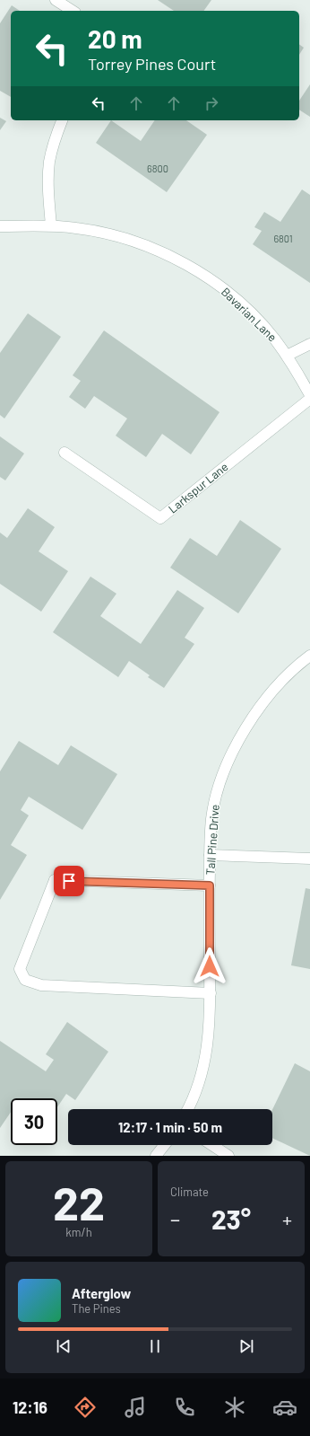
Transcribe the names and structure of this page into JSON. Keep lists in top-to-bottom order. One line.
{"streets":{"street":["Bavarian Lane","Larkspur Lane","Tall Pine Drive"]},"house_numbers":["6800","6801"],"page":{"turn":["20 m","Torrey Pines Court"],"limit":"30","trip":"12:17 · 1 min · 50 m","tile":[["22","km/h"],"Climate"],"heat":["−","23°","+"],"song":["Afterglow","The Pines"],"tabs":"12:16"}}
